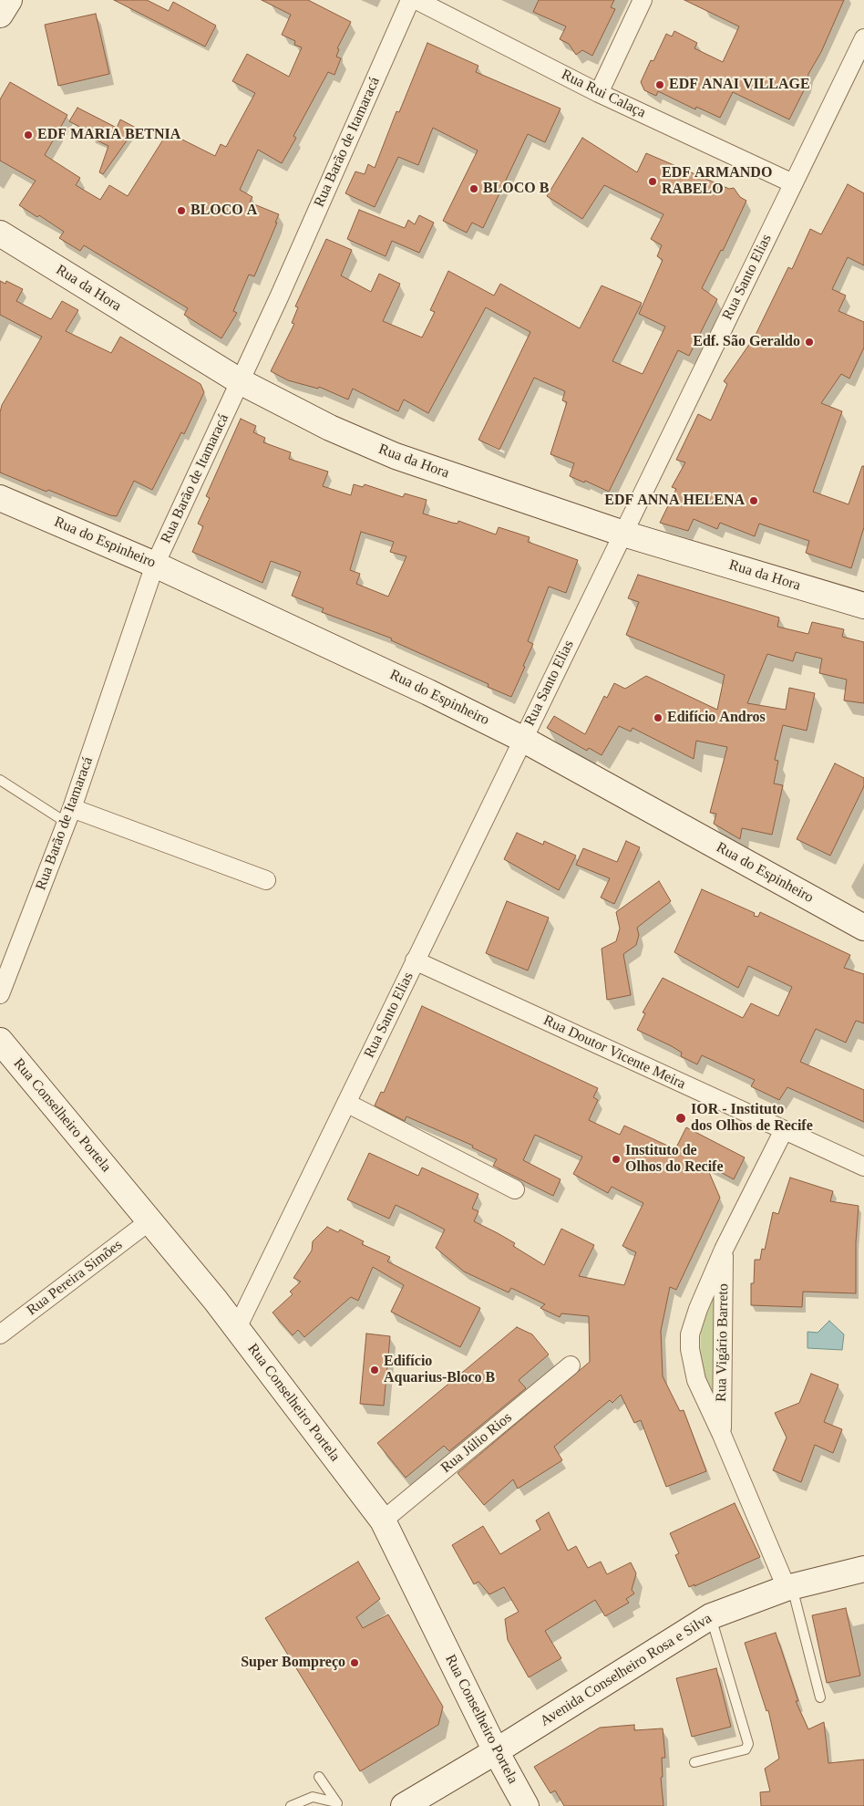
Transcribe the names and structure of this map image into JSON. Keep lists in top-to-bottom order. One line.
{"streets":{"street":["Rua Rui Calaça","Rua Barão de Itamaracá","Rua Santo Elias","Rua da Hora","Rua do Espinheiro","Rua Doutor Vicente Meira","Rua Conselheiro Portela","Rua Pereira Simões","Rua Vigário Barreto","Rua Júlio Rios","Avenida Conselheiro Rosa e Silva"]},"crossings":[["Rua Rui Calaça","Rua Santo Elias"],["Rua Barão de Itamaracá","Rua da Hora"],["Rua Barão de Itamaracá","Rua do Espinheiro"],["Rua Santo Elias","Rua da Hora"],["Rua Santo Elias","Rua do Espinheiro"],["Rua Santo Elias","Rua Doutor Vicente Meira"],["Rua Santo Elias","Rua Conselheiro Portela"],["Rua Doutor Vicente Meira","Rua Vigário Barreto"],["Rua Conselheiro Portela","Rua Pereira Simões"],["Rua Conselheiro Portela","Rua Júlio Rios"],["Rua Conselheiro Portela","Avenida Conselheiro Rosa e Silva"],["Rua Vigário Barreto","Avenida Conselheiro Rosa e Silva"]],"places":["EDF ANAI VILLAGE","EDF MARIA BETNIA","EDF ARMANDO RABELO","BLOCO B","BLOCO A","Edf. São Geraldo","EDF ANNA HELENA","Edifício Andros","IOR - Instituto dos Olhos de Recife","Instituto de Olhos do Recife","Edifício Aquarius-Bloco B","Super Bompreço"]}
